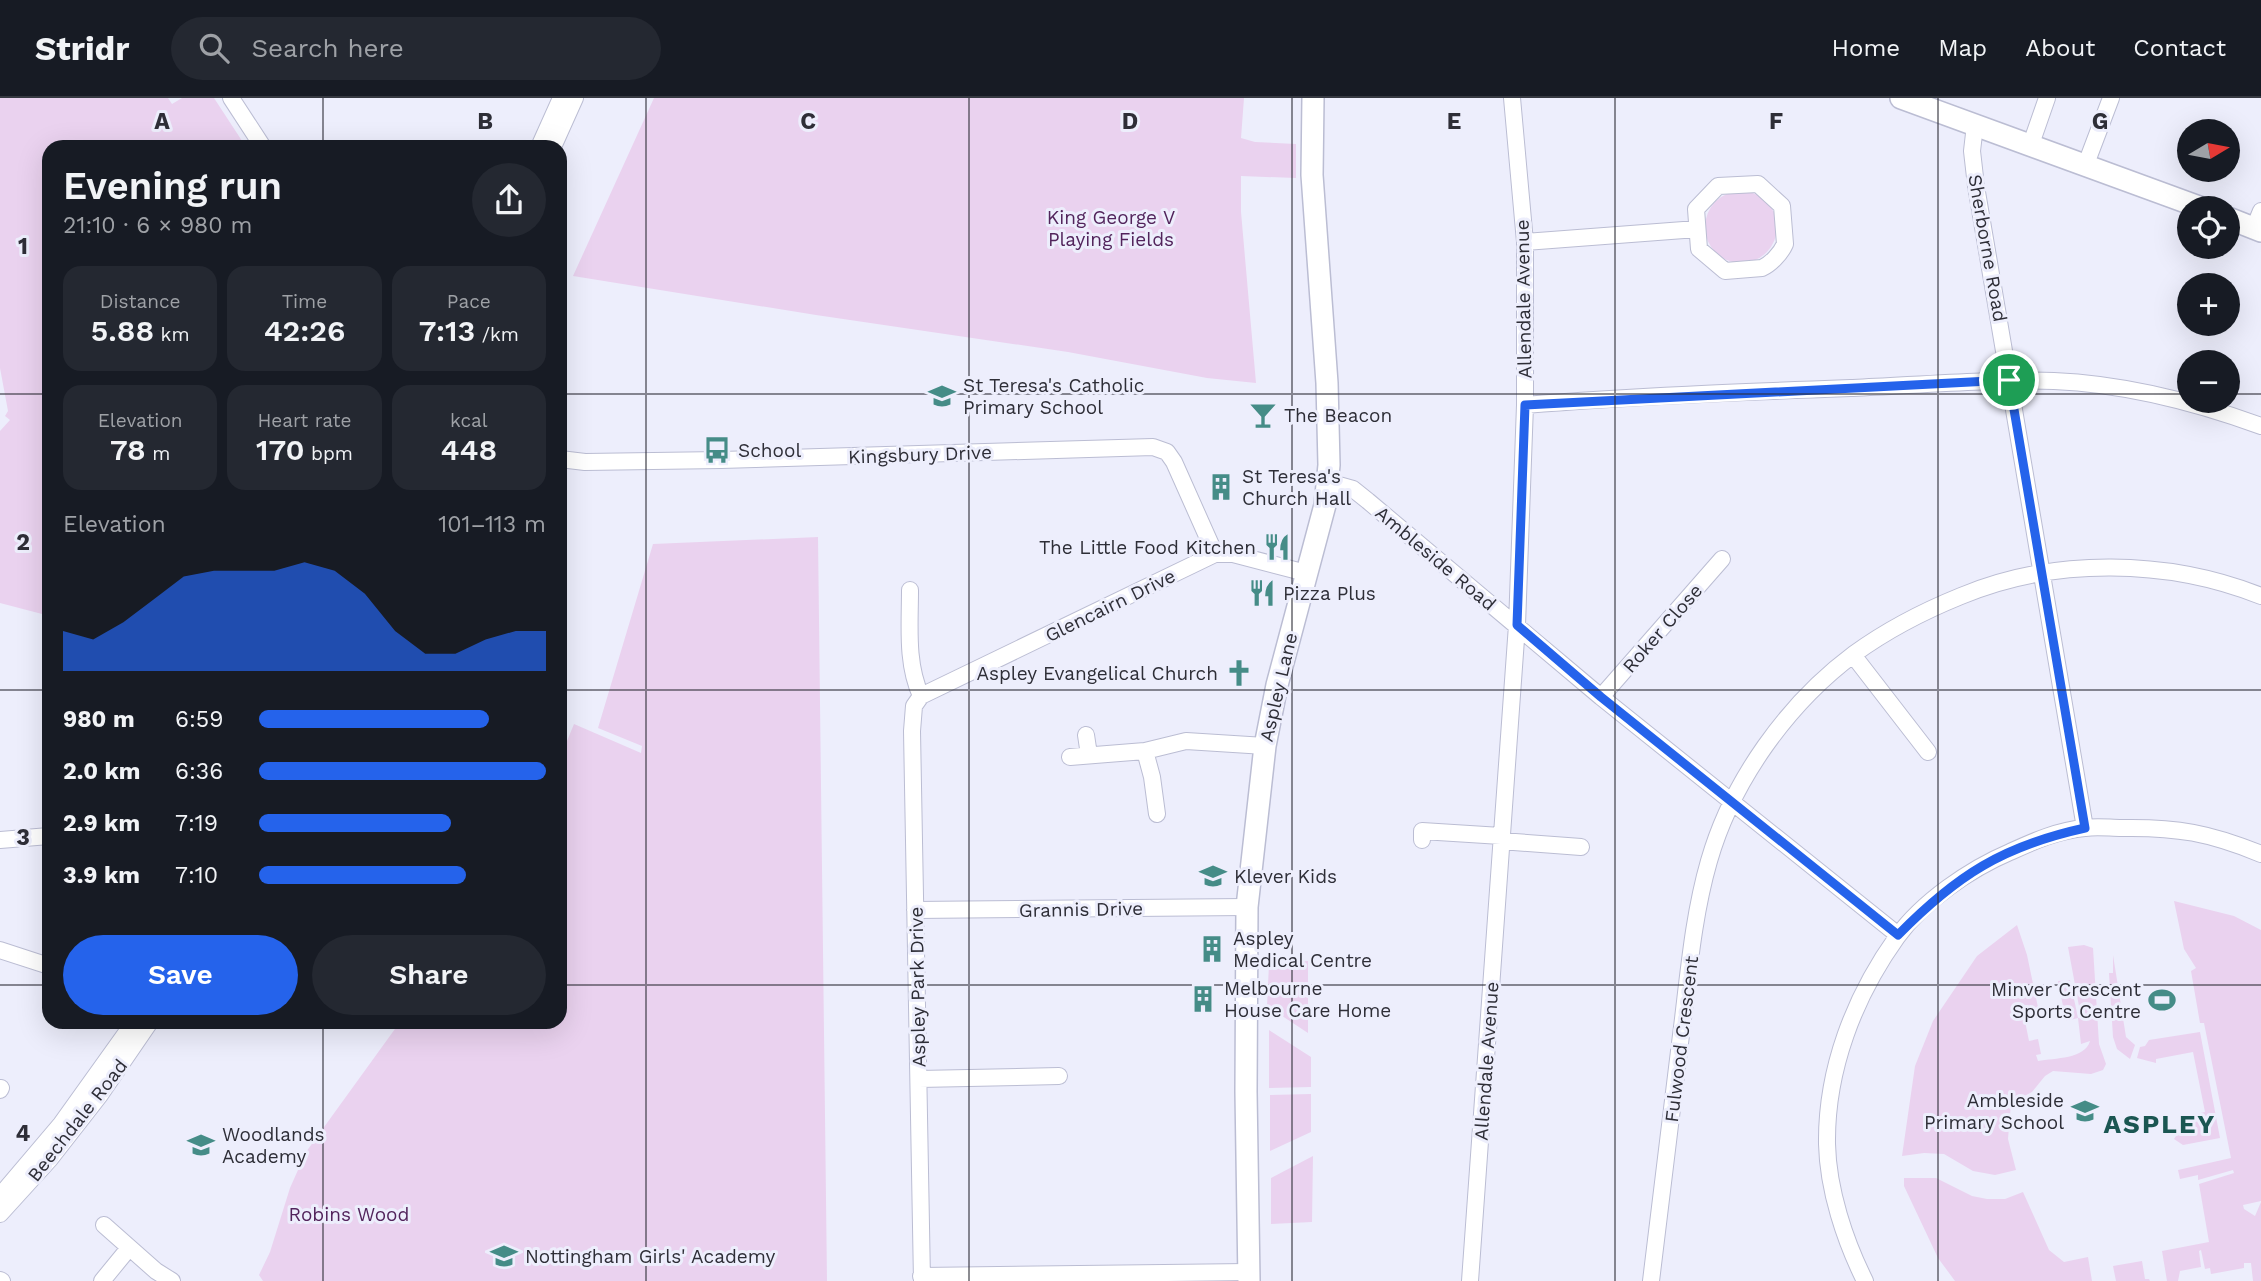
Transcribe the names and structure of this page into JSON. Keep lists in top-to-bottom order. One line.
{"streets":{"main road":["Aspley Lane"],"street":["Sherborne Road","Allendale Avenue","Kingsbury Drive","Ambleside Road","Glencairn Drive","Roker Close","Grannis Drive","Aspley Park Drive","Fulwood Crescent","Beechdale Road"]},"crossings":[["Sherborne Road","Fulwood Crescent"],["Allendale Avenue","Ambleside Road"],["Kingsbury Drive","Glencairn Drive"],["Ambleside Road","Roker Close"],["Ambleside Road","Aspley Lane"],["Ambleside Road","Fulwood Crescent"],["Glencairn Drive","Aspley Park Drive"],["Aspley Lane","Grannis Drive"],["Grannis Drive","Aspley Park Drive"]],"districts":["ASPLEY"],"parks":["King George V Playing Fields","Robins Wood"],"places":{"school or university":["St Teresa's Catholic Primary School","Klever Kids","Ambleside Primary School","Woodlands Academy","Nottingham Girls' Academy"],"bar":["The Beacon"],"bus stop":["School"],"building":["St Teresa's Church Hall","Aspley Medical Centre","Melbourne House Care Home"],"restaurant":["The Little Food Kitchen","Pizza Plus"],"church":["Aspley Evangelical Church"],"sports":["Minver Crescent Sports Centre"]},"north":"right","page":{"header":"Stridr","search":"Search here","nav":["Home","Map","About","Contact"],"map_buttons":["+","−"],"heading":["Evening run","21:10 · 6 × 980 m"],"stats":[["Distance","5.88 km"],["Time","42:26"],["Pace","7:13 /km"],["Elevation","78 m"],["Heart rate","170 bpm"],["kcal","448"]],"chart":["Elevation","101–113 m"],"list":[{"name":"980 m","note":"6:59"},{"name":"2.0 km","note":"6:36"},{"name":"2.9 km","note":"7:19"},{"name":"3.9 km","note":"7:10"}],"buttons":["Save","Share"]},"grid":{"columns":["A","B","C","D","E","F","G"],"rows":["1","2","3","4"]}}
